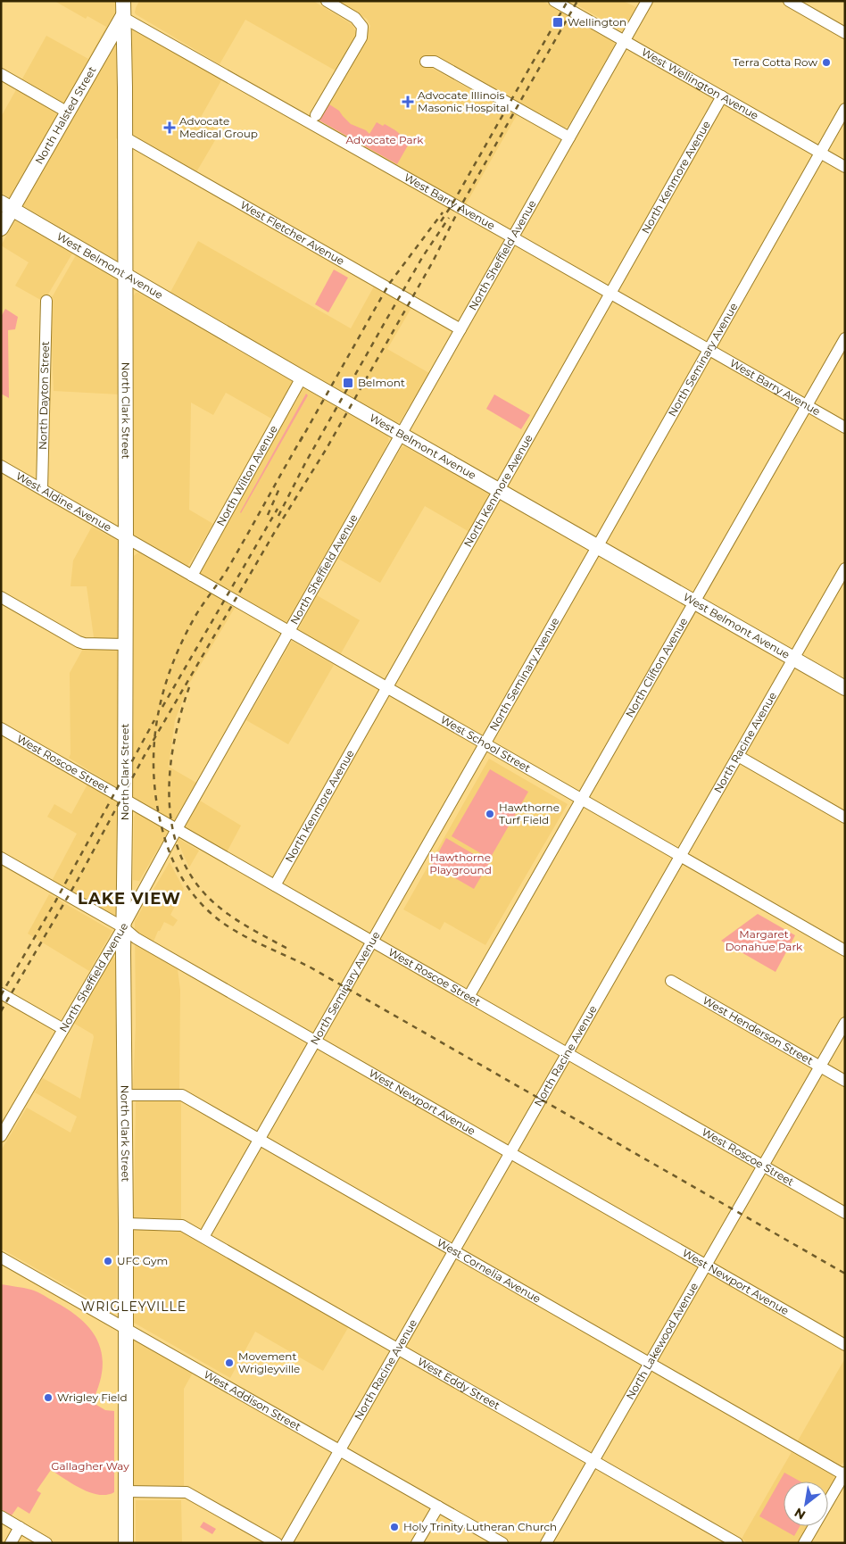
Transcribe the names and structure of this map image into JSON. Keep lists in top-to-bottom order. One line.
{"streets":{"main road":["North Halsted Street","West Belmont Avenue","North Clark Street"],"street":["West Wellington Avenue","North Kenmore Avenue","West Barry Avenue","West Fletcher Avenue","North Sheffield Avenue","North Seminary Avenue","North Dayton Street","North Wilton Avenue","West Aldine Avenue","North Clifton Avenue","North Racine Avenue","West School Street","West Roscoe Street","West Henderson Street","West Newport Avenue","West Cornelia Avenue","North Lakewood Avenue","West Eddy Street","West Addison Street"]},"crossings":[["West Wellington Avenue","North Kenmore Avenue"],["West Wellington Avenue","North Sheffield Avenue"],["West Wellington Avenue","North Seminary Avenue"],["North Halsted Street","West Barry Avenue"],["North Halsted Street","West Belmont Avenue"],["North Halsted Street","North Clark Street"],["North Kenmore Avenue","West Barry Avenue"],["North Kenmore Avenue","West Belmont Avenue"],["North Kenmore Avenue","West School Street"],["North Kenmore Avenue","West Roscoe Street"],["West Barry Avenue","North Sheffield Avenue"],["West Barry Avenue","North Seminary Avenue"],["West Barry Avenue","North Clark Street"],["West Barry Avenue","North Clifton Avenue"],["West Fletcher Avenue","North Sheffield Avenue"],["West Fletcher Avenue","North Clark Street"],["North Sheffield Avenue","West Belmont Avenue"],["North Sheffield Avenue","North Clark Street"],["North Sheffield Avenue","West School Street"],["North Sheffield Avenue","West Roscoe Street"],["North Sheffield Avenue","West Newport Avenue"],["West Belmont Avenue","North Seminary Avenue"],["West Belmont Avenue","North Clark Street"],["West Belmont Avenue","North Wilton Avenue"],["West Belmont Avenue","North Clifton Avenue"],["West Belmont Avenue","North Racine Avenue"],["North Seminary Avenue","West School Street"],["North Seminary Avenue","West Roscoe Street"],["North Seminary Avenue","West Newport Avenue"],["North Seminary Avenue","West Cornelia Avenue"],["North Seminary Avenue","West Eddy Street"],["North Dayton Street","West Aldine Avenue"],["North Clark Street","West Aldine Avenue"],["North Clark Street","West School Street"],["North Clark Street","West Roscoe Street"],["North Clark Street","West Newport Avenue"],["North Clark Street","West Cornelia Avenue"],["North Clark Street","West Eddy Street"],["North Clark Street","West Addison Street"],["North Wilton Avenue","West School Street"],["West Aldine Avenue","West School Street"],["North Clifton Avenue","West School Street"],["North Clifton Avenue","West Roscoe Street"],["North Racine Avenue","West School Street"],["North Racine Avenue","West Roscoe Street"],["North Racine Avenue","West Newport Avenue"],["North Racine Avenue","West Cornelia Avenue"],["North Racine Avenue","West Eddy Street"],["North Racine Avenue","West Addison Street"],["West Roscoe Street","North Lakewood Avenue"],["West Henderson Street","North Lakewood Avenue"],["West Newport Avenue","North Lakewood Avenue"],["West Cornelia Avenue","North Lakewood Avenue"],["North Lakewood Avenue","West Eddy Street"]],"districts":["LAKE VIEW","WRIGLEYVILLE"],"parks":["Advocate Park","Hawthorne Playground","Margaret Donahue Park","Gallagher Way"],"places":{"transit":["Wellington","Belmont"],"other":["Terra Cotta Row","Hawthorne Turf Field","UFC Gym","Movement Wrigleyville","Wrigley Field","Holy Trinity Lutheran Church"],"health":["Advocate Illinois Masonic Hospital","Advocate Medical Group"]},"north":"bottom left"}
